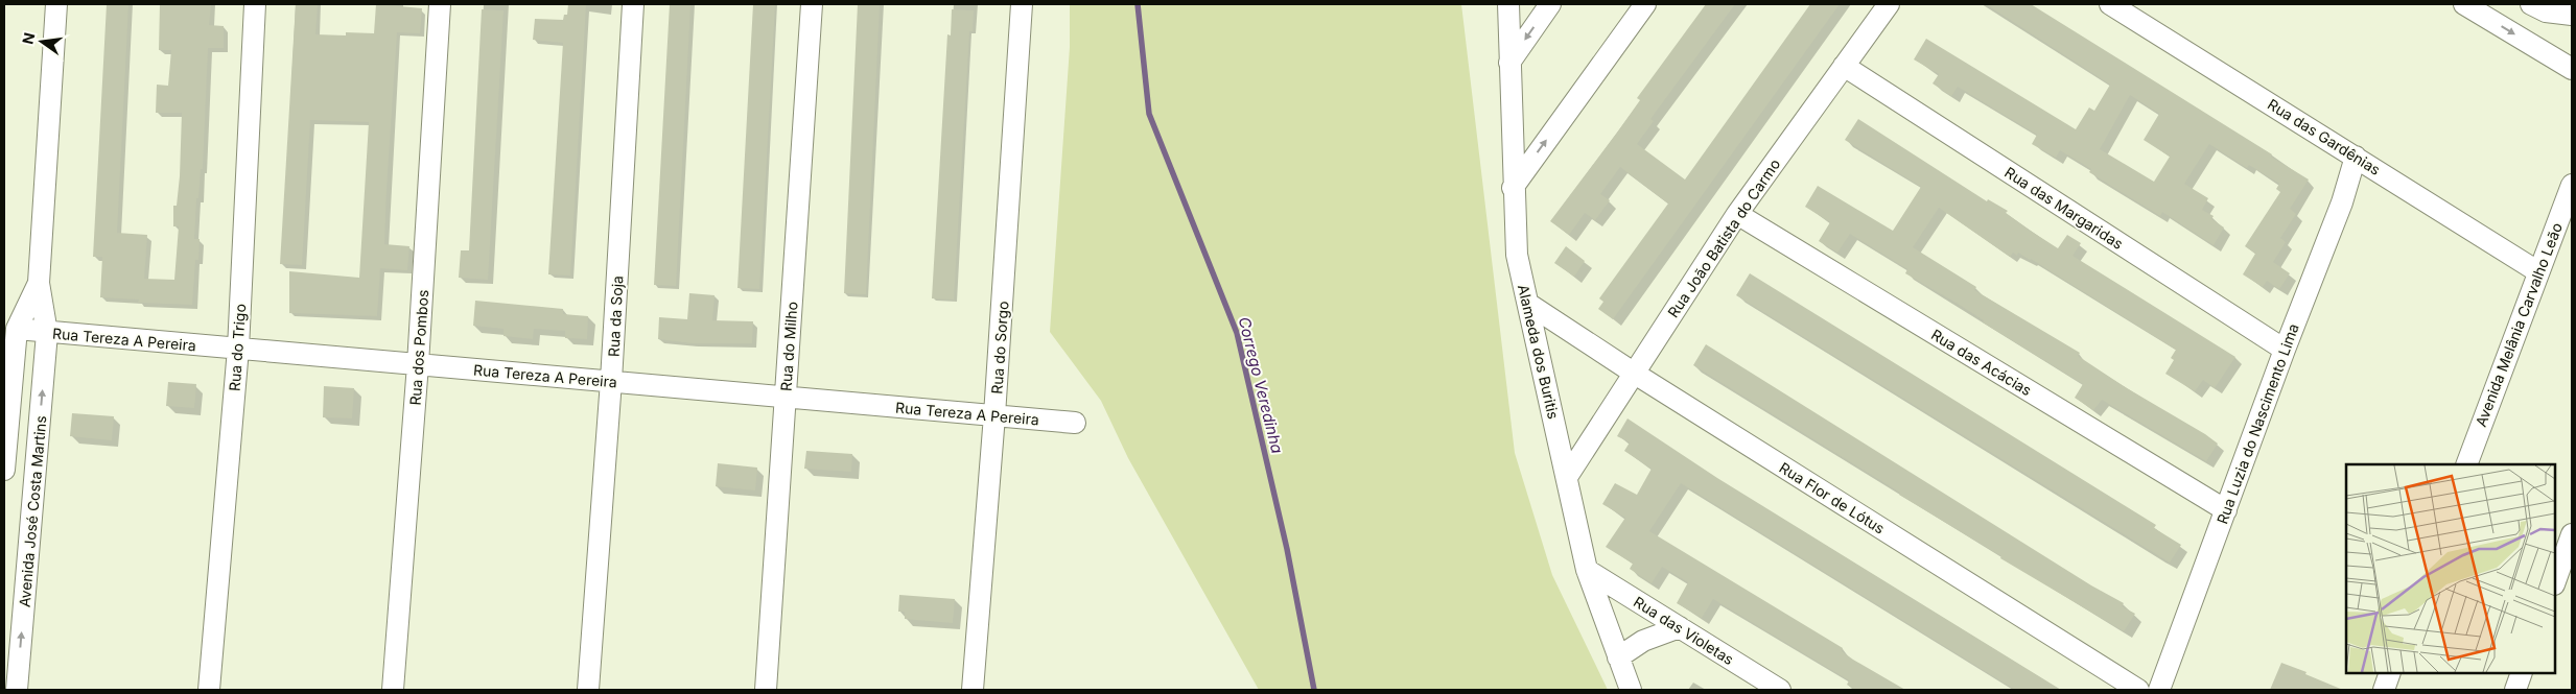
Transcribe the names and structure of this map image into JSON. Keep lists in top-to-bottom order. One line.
{"streets":{"street":["Rua das Gardênias","Rua das Margaridas","Rua João Batista do Carmo","Rua da Soja","Avenida Melânia Carvalho Leão","Rua Tereza A Pereira","Rua do Milho","Rua do Trigo","Rua dos Pombos","Rua do Sorgo","Alameda dos Buritis","Rua das Acácias","Rua Luzia do Nascimento Lima","Rua Flor de Lótus","Avenida José Costa Martins","Rua das Violetas"]},"crossings":[["Rua das Gardênias","Avenida Melânia Carvalho Leão"],["Rua das Gardênias","Rua Luzia do Nascimento Lima"],["Rua das Margaridas","Rua João Batista do Carmo"],["Rua das Margaridas","Rua Luzia do Nascimento Lima"],["Rua João Batista do Carmo","Alameda dos Buritis"],["Rua João Batista do Carmo","Rua das Acácias"],["Rua João Batista do Carmo","Rua Flor de Lótus"],["Rua da Soja","Rua Tereza A Pereira"],["Rua Tereza A Pereira","Rua do Milho"],["Rua Tereza A Pereira","Rua do Trigo"],["Rua Tereza A Pereira","Rua dos Pombos"],["Rua Tereza A Pereira","Rua do Sorgo"],["Rua Tereza A Pereira","Avenida José Costa Martins"],["Alameda dos Buritis","Rua Flor de Lótus"],["Alameda dos Buritis","Rua das Violetas"],["Rua das Acácias","Rua Luzia do Nascimento Lima"]],"water":["Corrego Veredinha"],"north":"left"}
